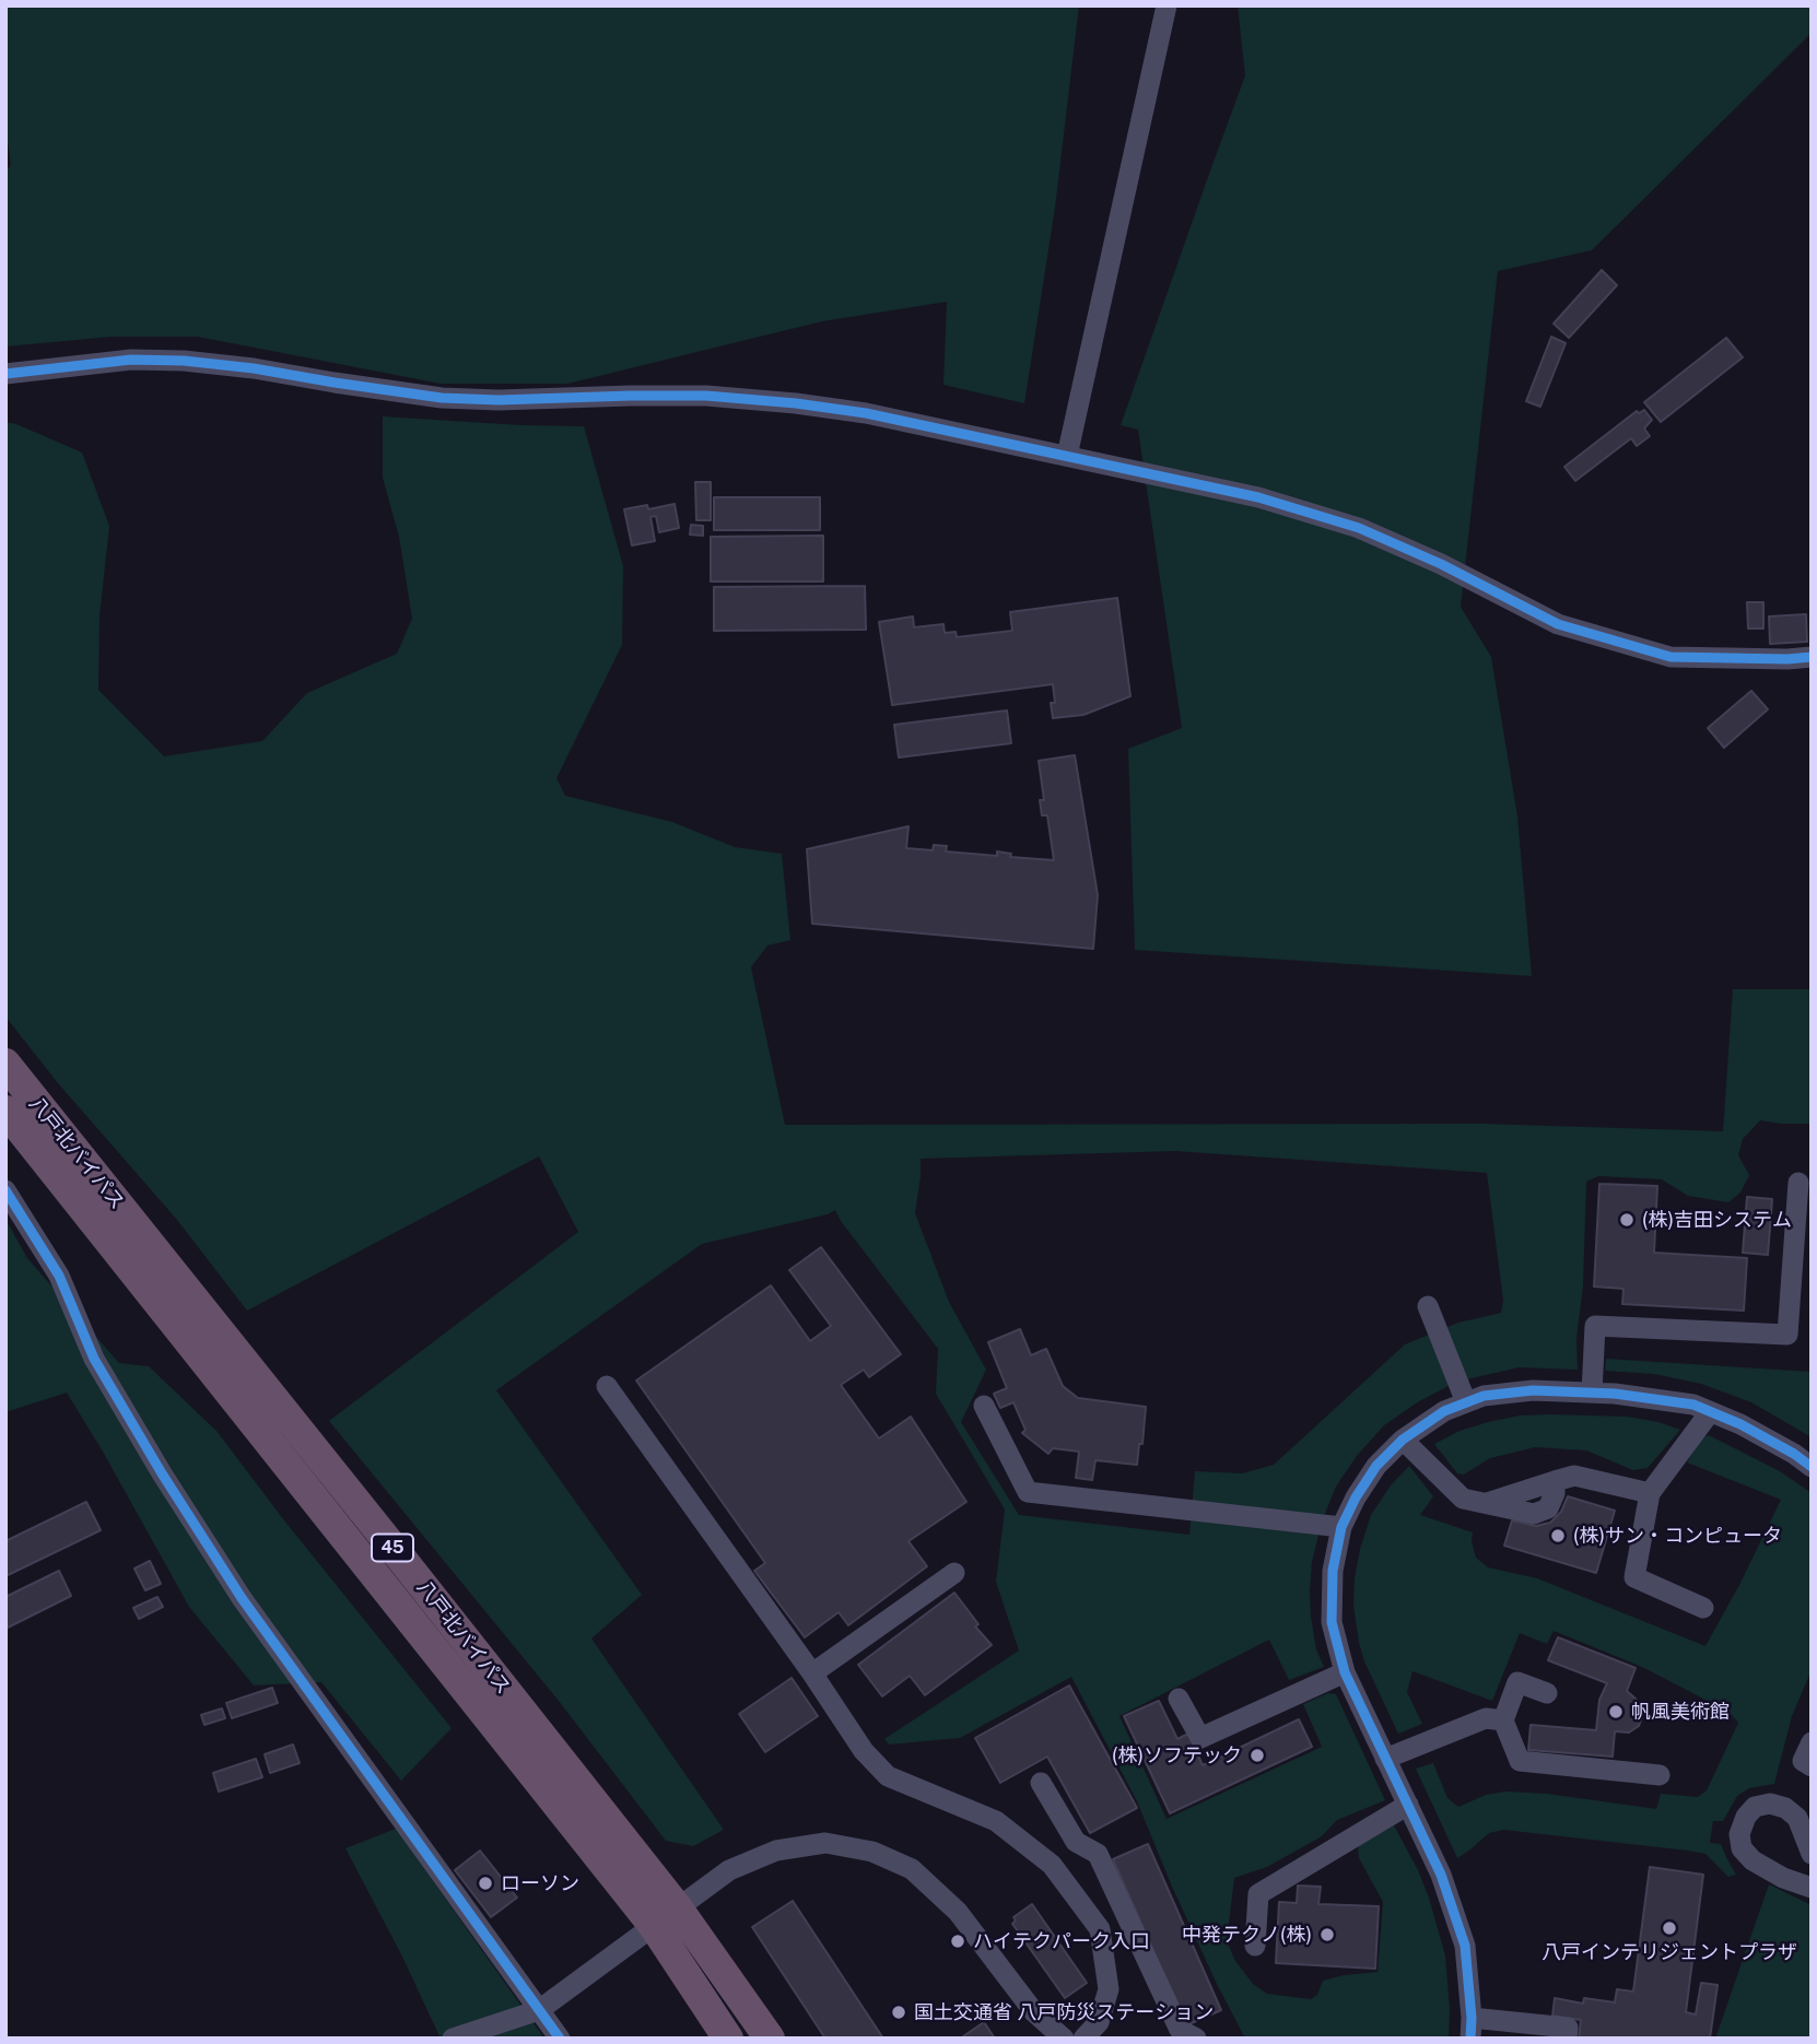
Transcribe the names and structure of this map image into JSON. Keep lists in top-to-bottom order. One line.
{"streets":{"highway":["八戸北バイパス","45"]},"places":["(株)吉田システム","(株)サン・コンピュータ","帆風美術館","(株)ソフテック","ローソン","八戸インテリジェントプラザ","中発テクノ(株)","ハイテクパーク入口","国土交通省 八戸防災ステーション"]}
